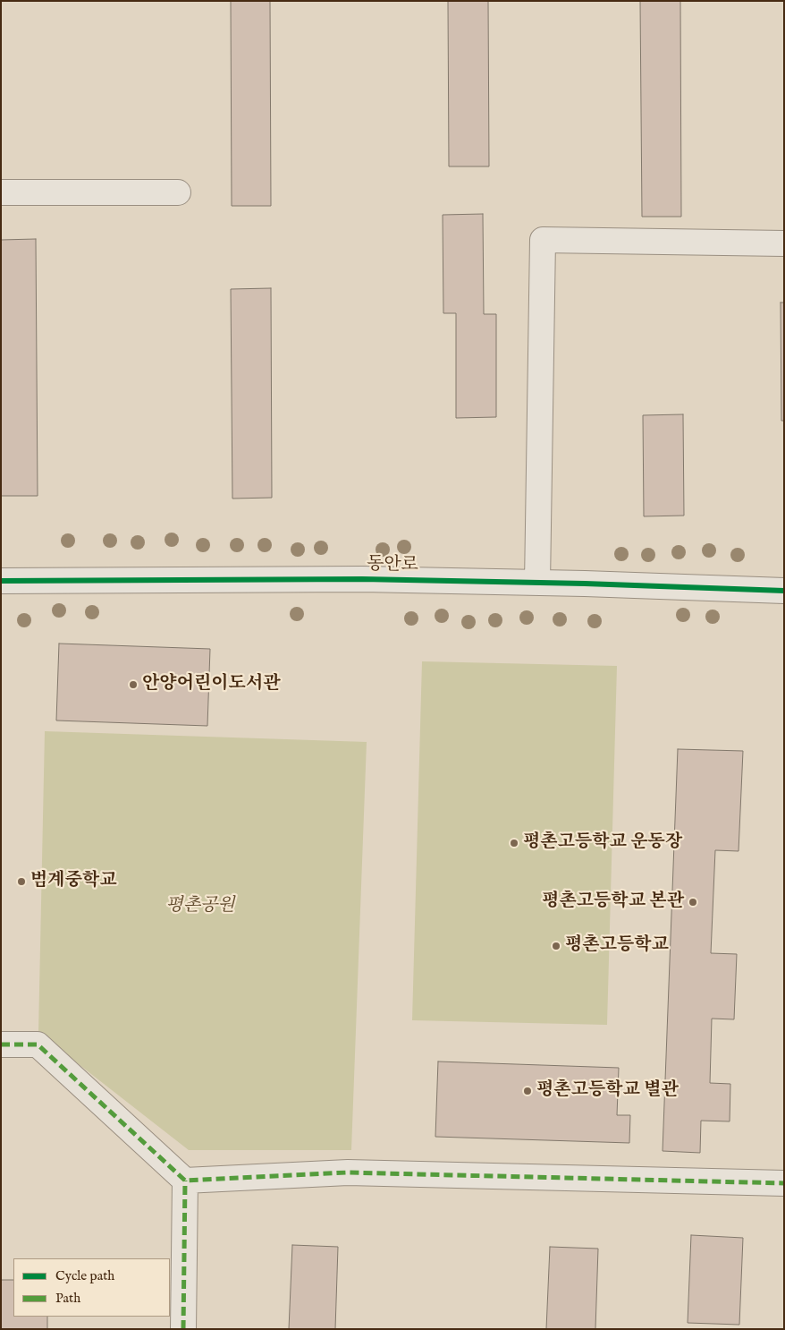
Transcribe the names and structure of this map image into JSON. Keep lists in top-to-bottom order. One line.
{"streets":{"street":["동안로"]},"parks":["평촌공원"],"places":["안양어린이도서관","평촌고등학교 운동장","범계중학교","평촌고등학교 본관","평촌고등학교","평촌고등학교 별관"],"legend":["Cycle path","Path"]}
